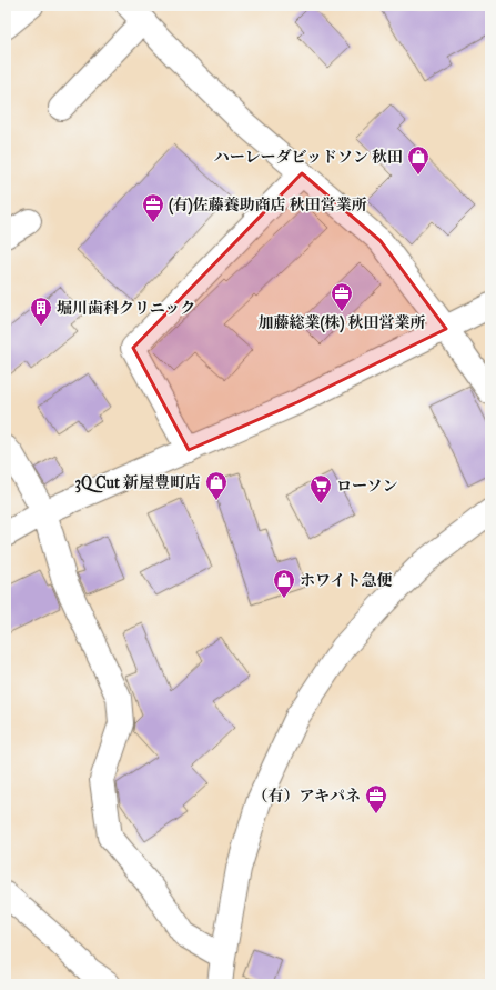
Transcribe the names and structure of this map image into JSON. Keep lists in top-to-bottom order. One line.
{"places":{"shop":["ハーレーダビッドソン 秋田","3Q Cut 新屋豊町店","ホワイト急便"],"office":["(有)佐藤養助商店 秋田営業所","加藤総業(株) 秋田営業所","（有）アキパネ"],"building":["堀川歯科クリニック"],"supermarket":["ローソン"]}}
